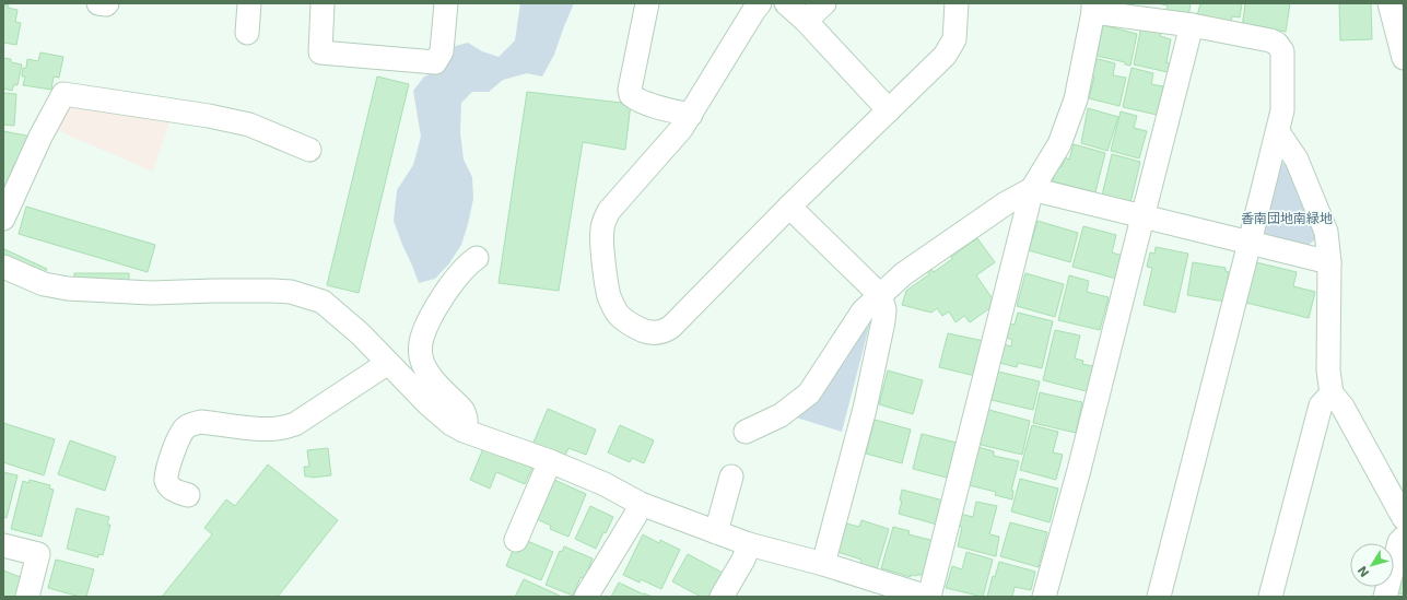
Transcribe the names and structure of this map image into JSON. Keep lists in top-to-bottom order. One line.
{"parks":["香南団地南緑地"],"north":"bottom left"}
